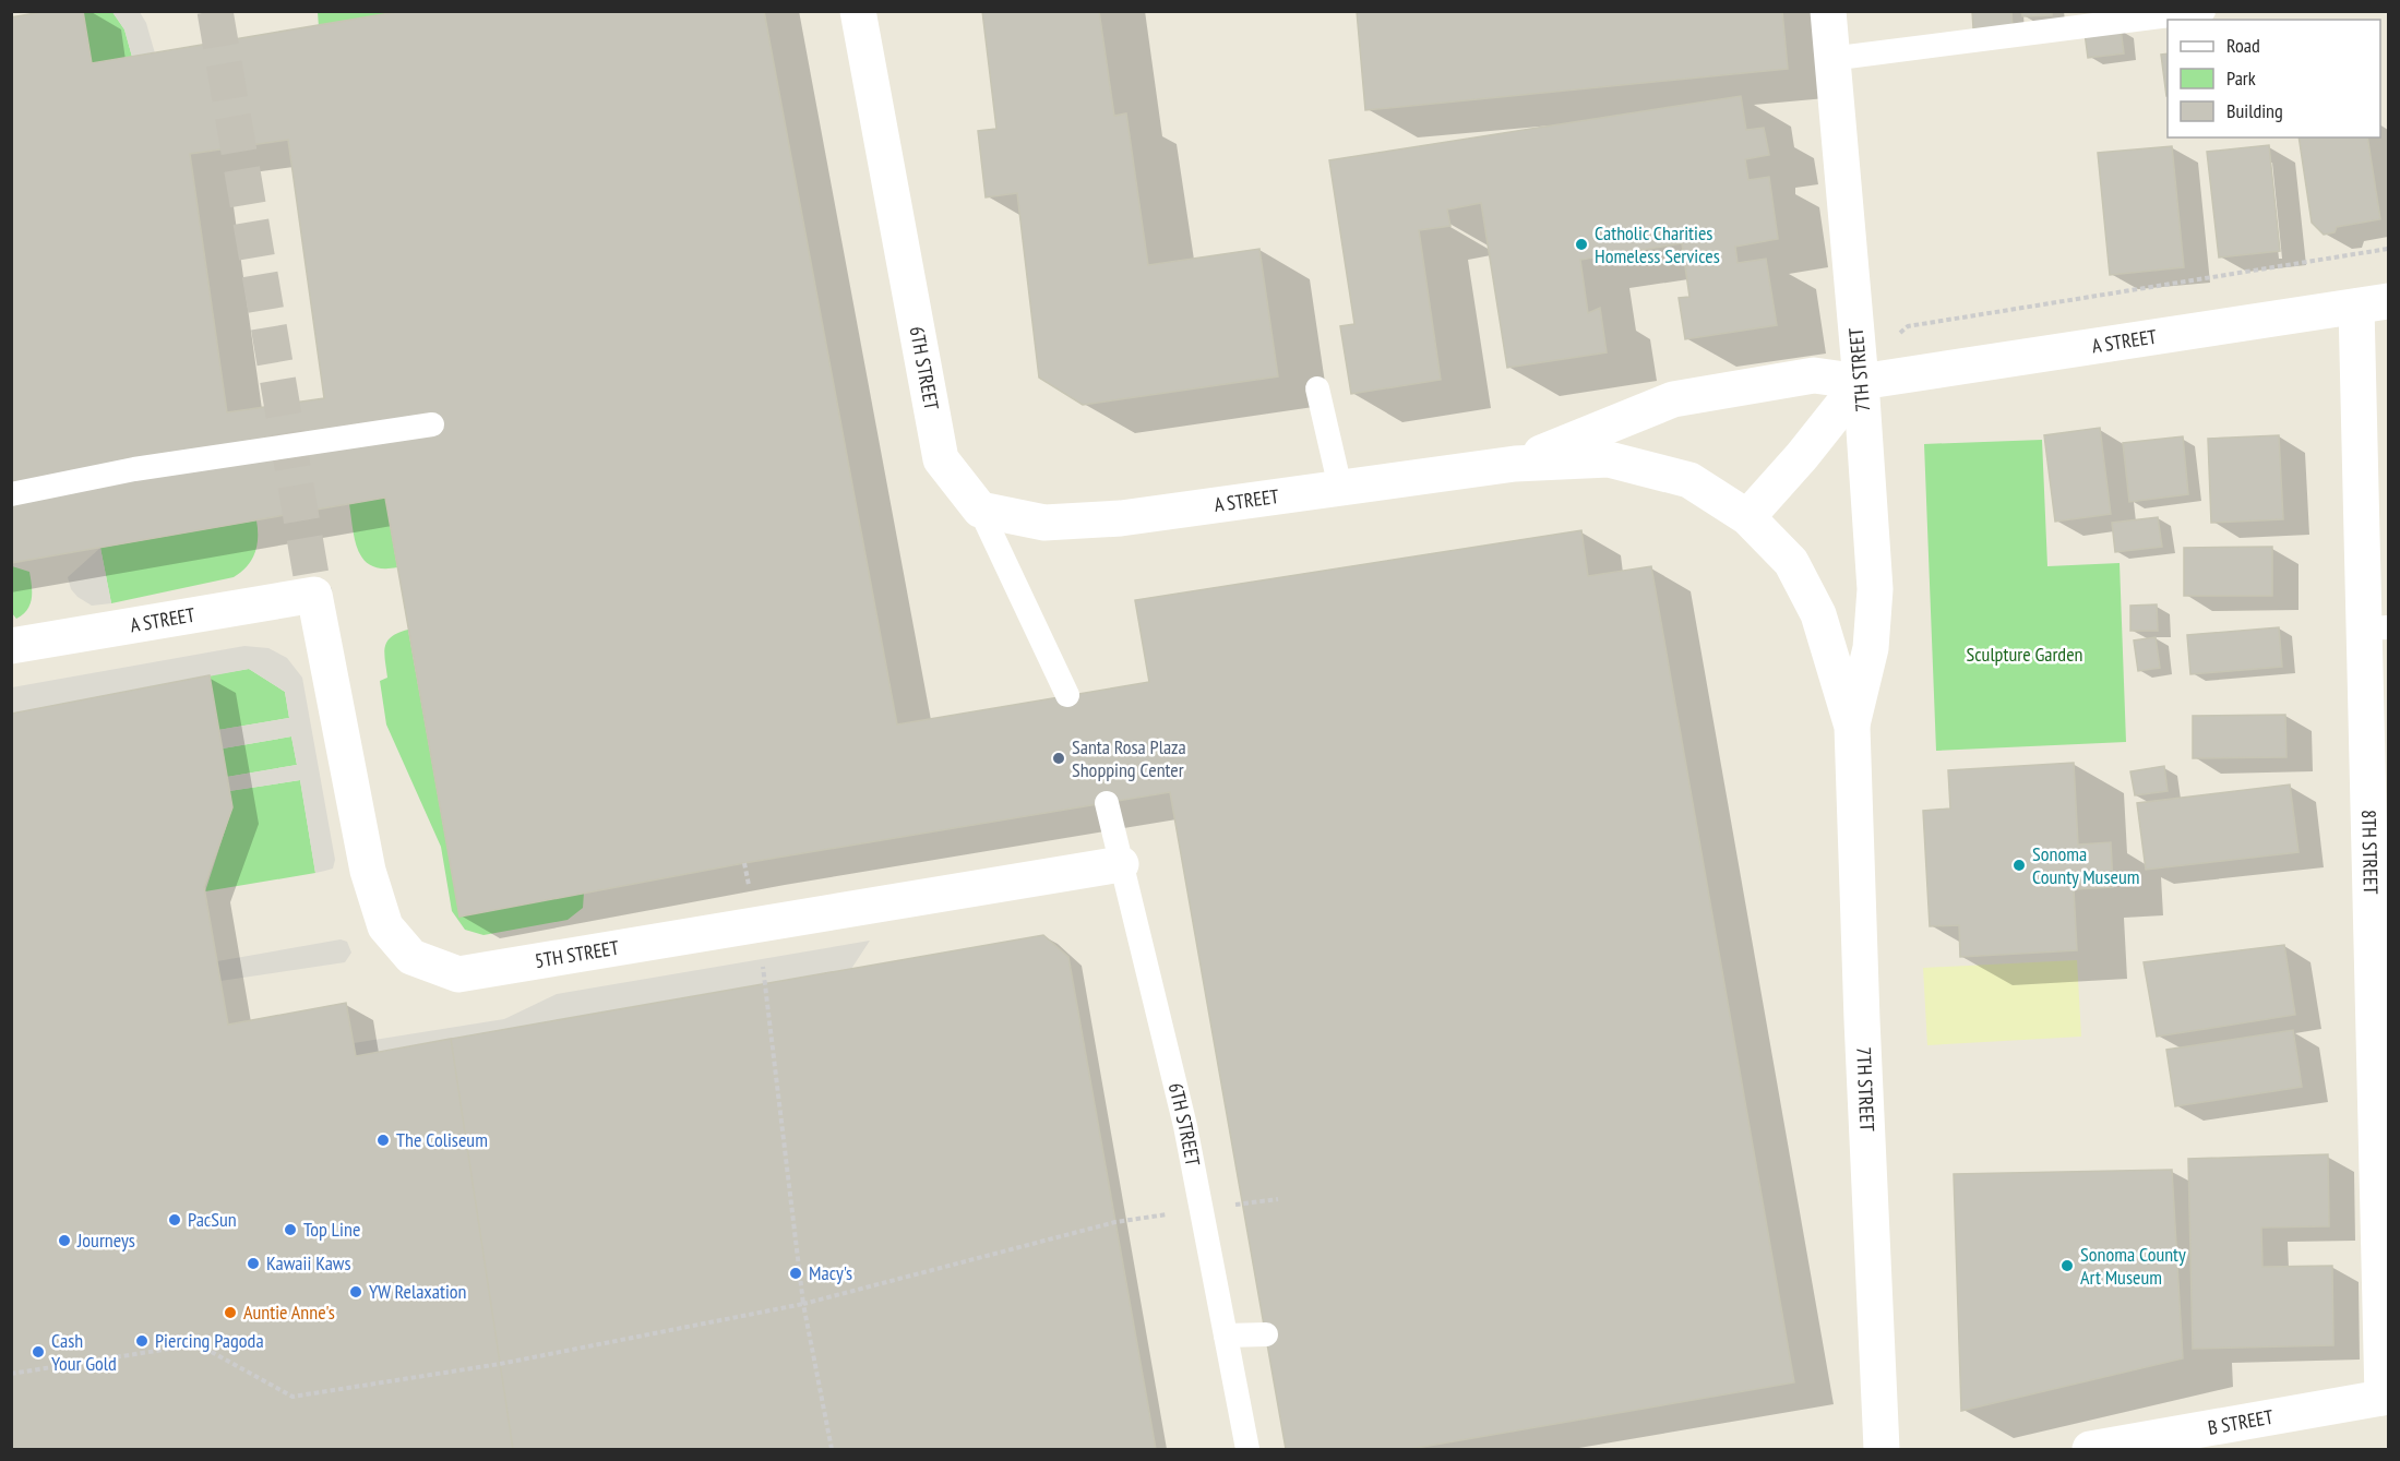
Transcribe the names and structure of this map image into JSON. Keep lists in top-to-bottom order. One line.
{"streets":{"street":["A STREET","6TH STREET","7TH STREET","8TH STREET","5TH STREET","B STREET"]},"crossings":[["A STREET","6TH STREET"],["A STREET","7TH STREET"],["A STREET","8TH STREET"],["A STREET","5TH STREET"],["6TH STREET","5TH STREET"],["8TH STREET","B STREET"]],"parks":["Sculpture Garden"],"places":["Catholic Charities Homeless Services","Santa Rosa Plaza Shopping Center","Sonoma County Museum","The Coliseum","PacSun","Top Line","Journeys","Kawaii Kaws","Sonoma County Art Museum","Macy's","YW Relaxation","Auntie Anne's","Piercing Pagoda","Cash Your Gold"],"legend":["Road","Park","Building"]}
